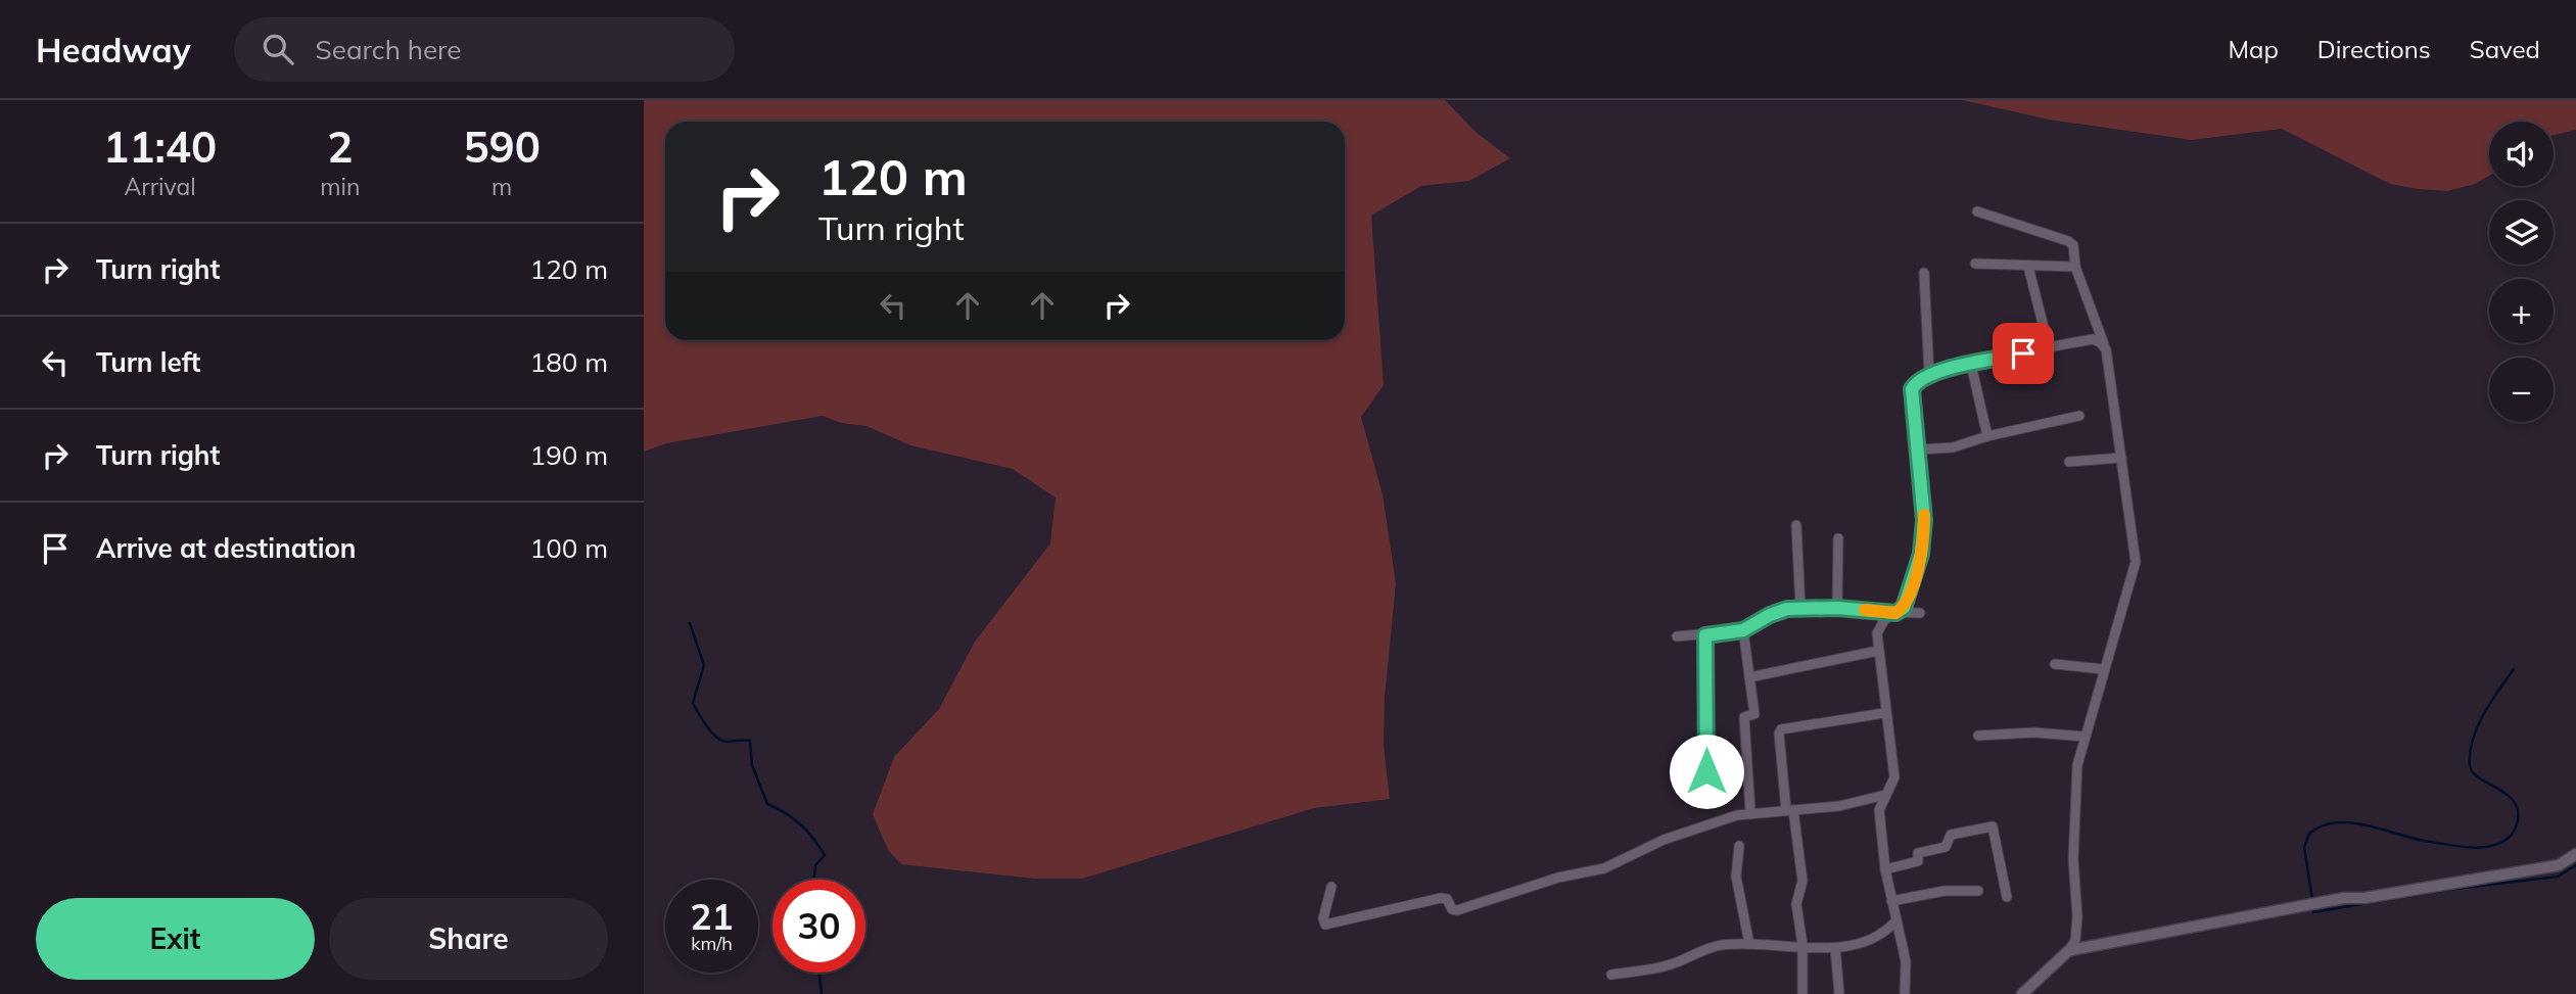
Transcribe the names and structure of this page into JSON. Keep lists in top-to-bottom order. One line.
{"page":{"header":"Headway","search":"Search here","nav":["Map","Directions","Saved"],"eta":["11:40","Arrival","2","min","590","m"],"map_buttons":["+","−"],"turn":["120 m","Turn right"],"list":[{"name":"Turn right","value":"120 m"},{"name":"Turn left","value":"180 m"},{"name":"Turn right","value":"190 m"},{"name":"Arrive at destination","value":"100 m"}],"speed":"21 km/h","limit":"30","buttons":["Exit","Share"]}}
